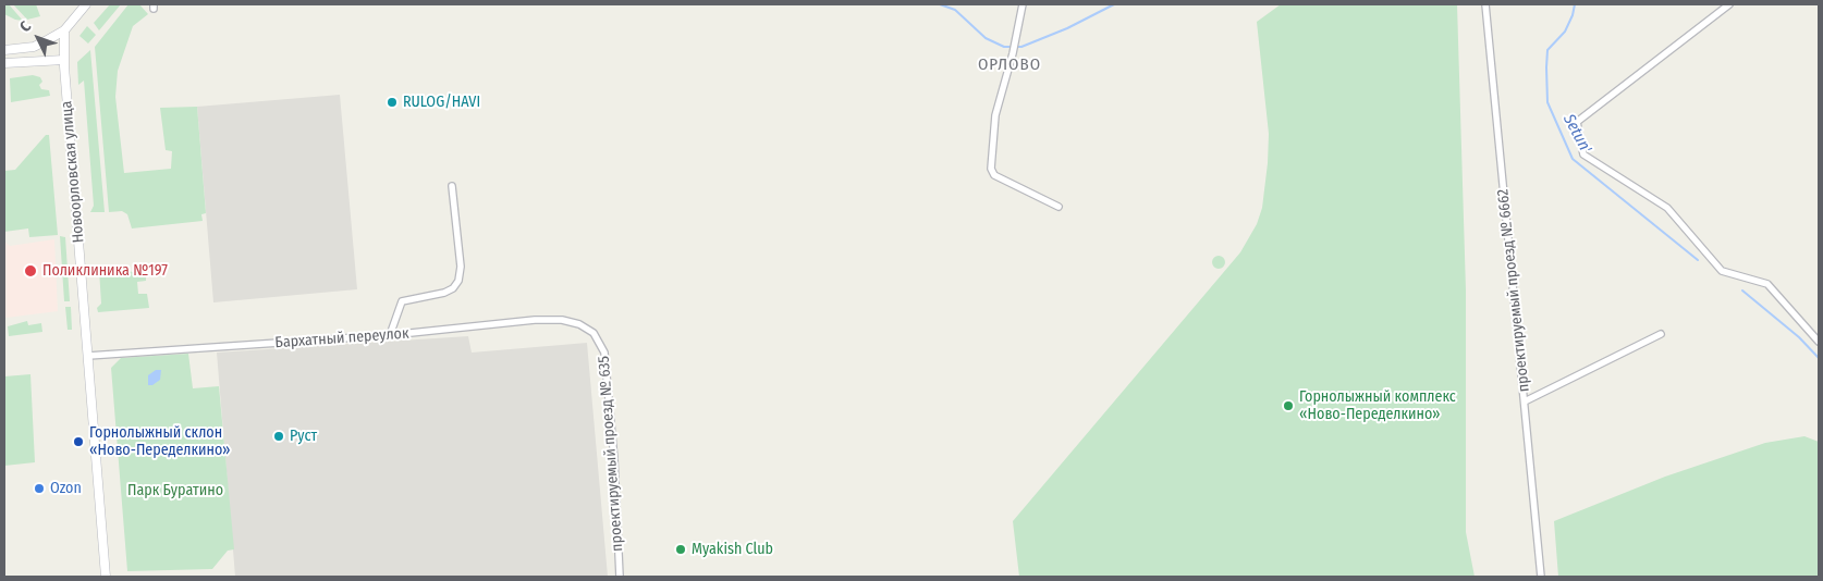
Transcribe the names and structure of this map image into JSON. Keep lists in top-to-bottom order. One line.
{"streets":{"street":["Новоорловская улица","проектируемый проезд № 6662","Бархатный переулок","проектируемый проезд № 635"]},"crossings":[["Новоорловская улица","Бархатный переулок"],["Бархатный переулок","проектируемый проезд № 635"]],"districts":["ОРЛОВО"],"water":["Setun'"],"parks":["Парк Буратино"],"places":["RULOG/HAVI","Поликлиника №197","Горнолыжный комплекс «Ново-Переделкино»","Руст","Горнолыжный склон «Ново-Переделкино»","Ozon","Myakish Club"],"north":"top left"}
